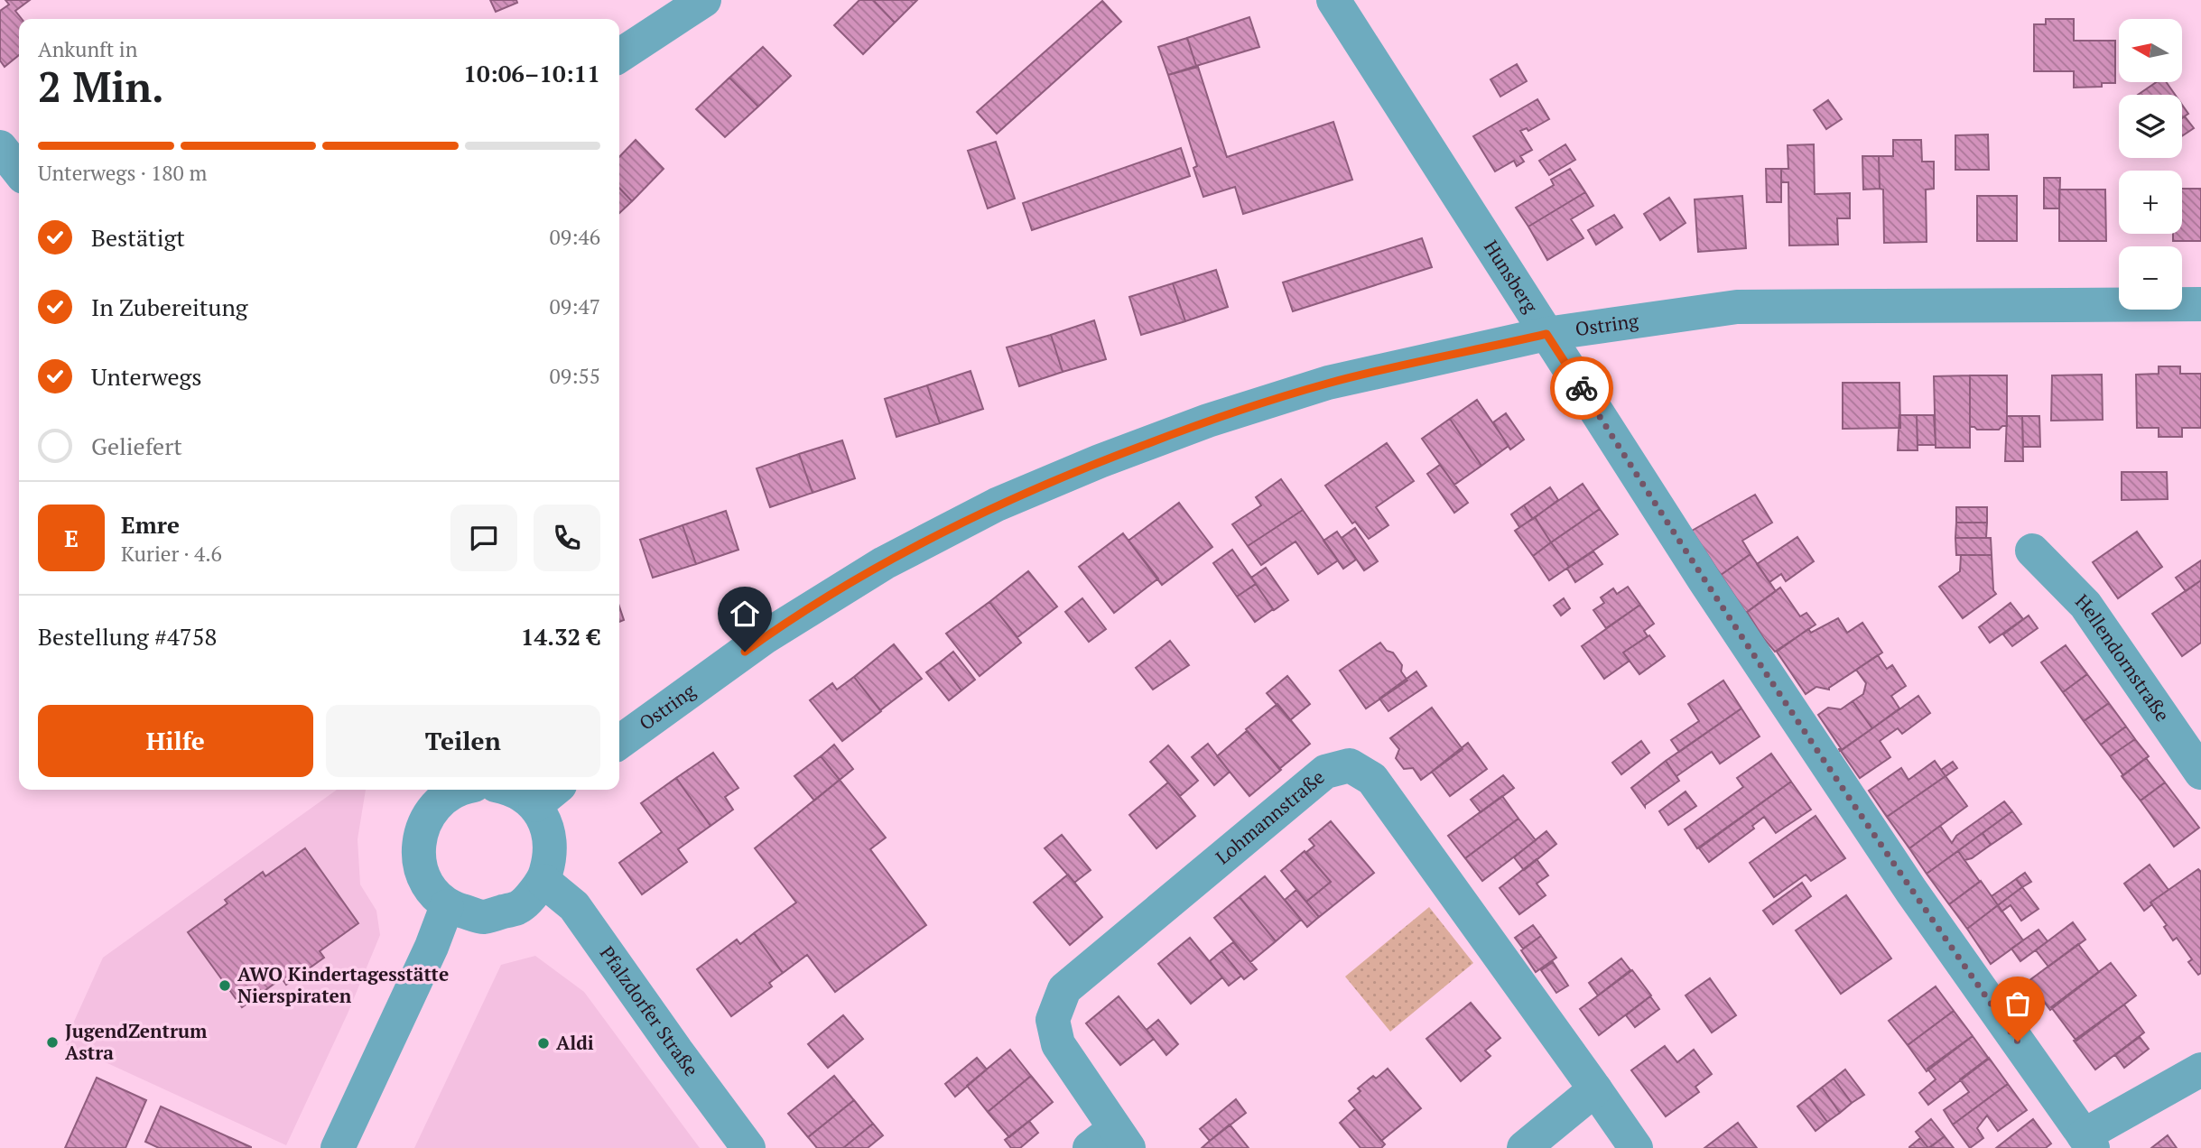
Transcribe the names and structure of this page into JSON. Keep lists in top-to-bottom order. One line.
{"streets":{"street":["Hunsberg","Ostring","Hellendornstraße","Lohmannstraße","Pfalzdorfer Straße"]},"crossings":[["Hunsberg","Ostring"]],"places":["AWO Kindertagesstätte Nierspiraten","JugendZentrum Astra","Aldi"],"north":"left","page":{"map_buttons":["+","−"],"heading":["2 Min.","Ankunft in","10:06–10:11"],"panel":["Emre","Kurier · 4.6","Bestellung #4758","14.32 €"],"bar":"Unterwegs · 180 m","list":[["Bestätigt","09:46"],["In Zubereitung","09:47"],["Unterwegs","09:55"],"Geliefert"],"round":"E","buttons":["Hilfe","Teilen"]}}
